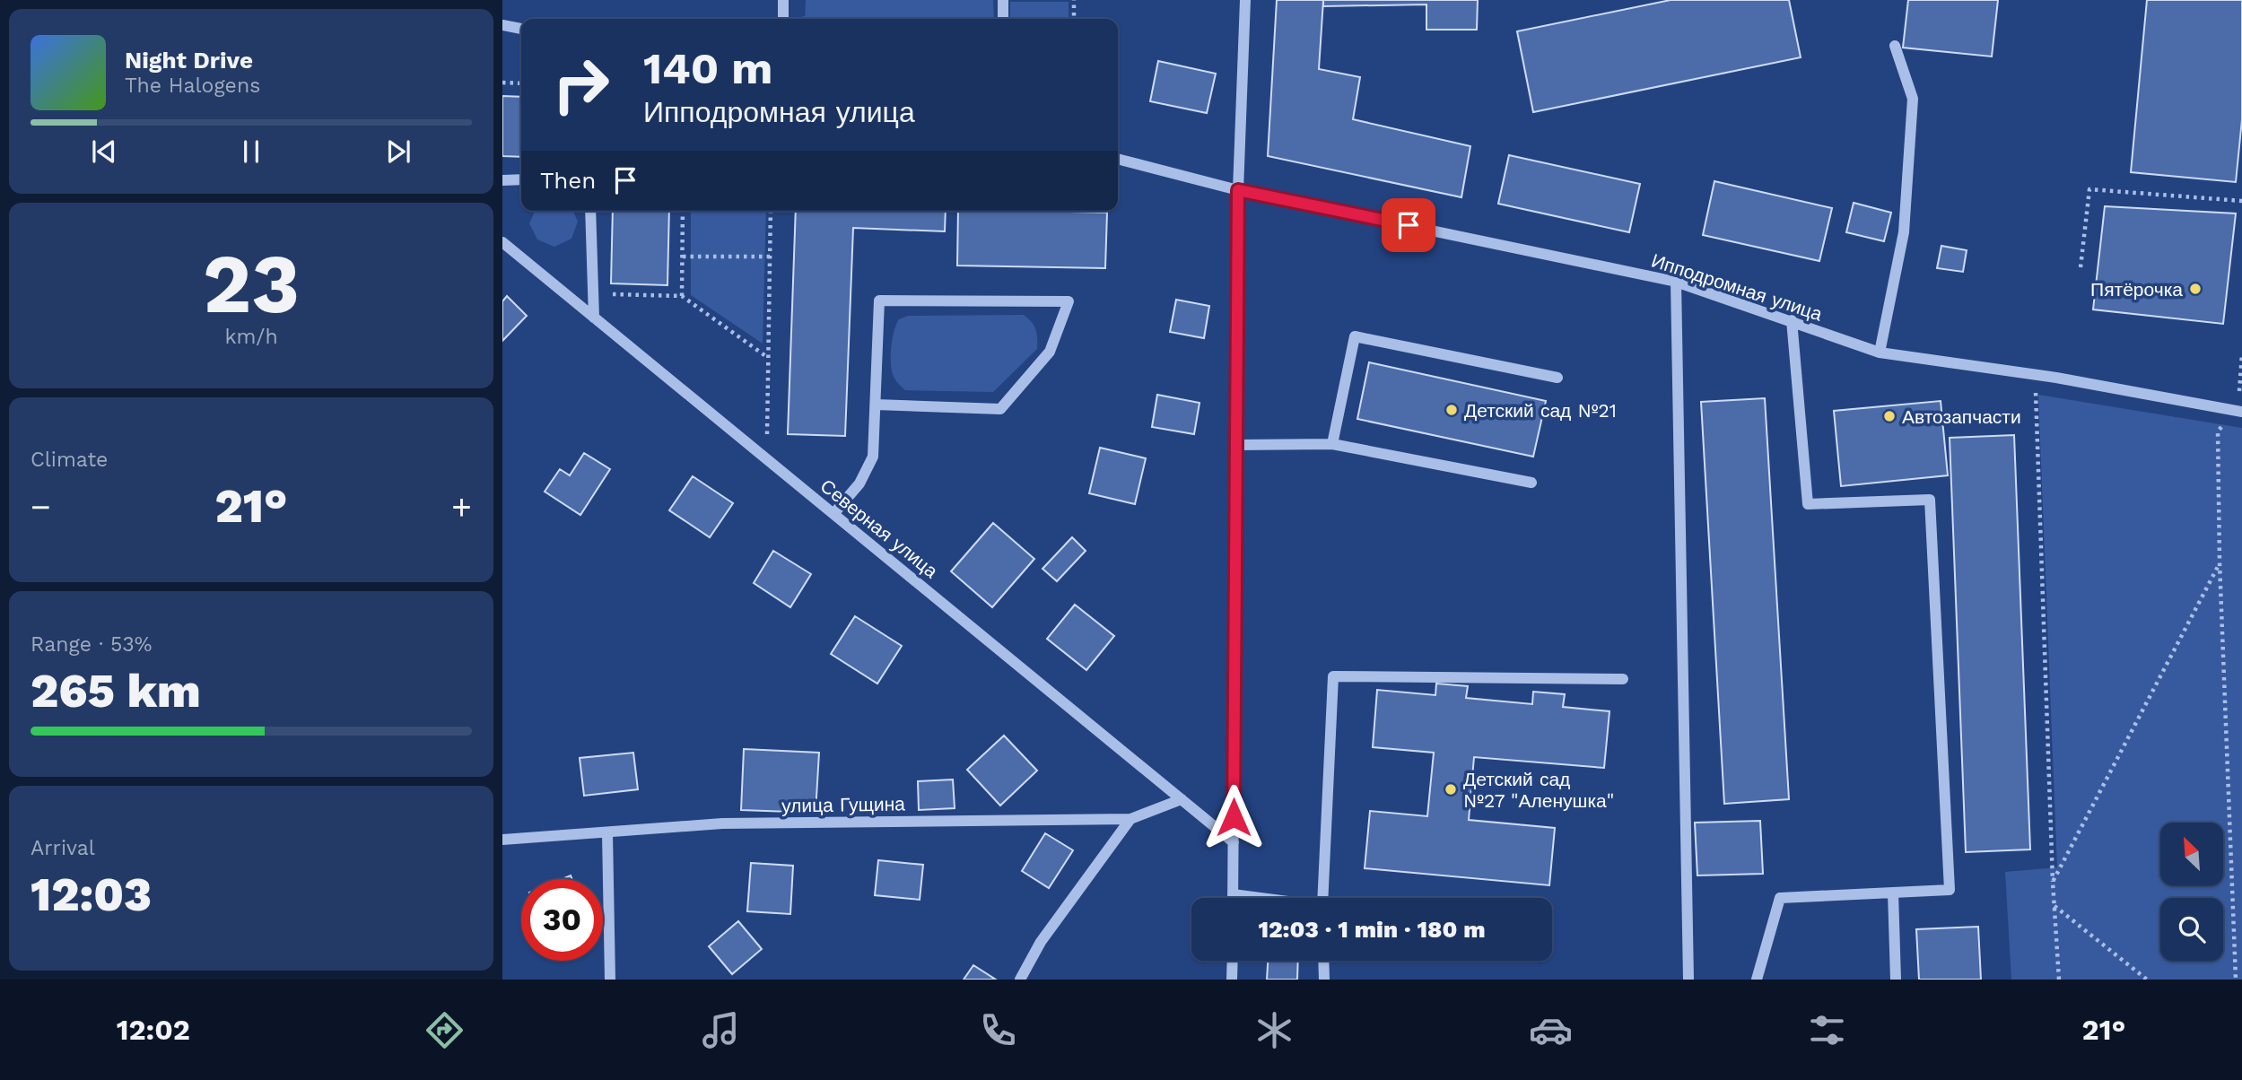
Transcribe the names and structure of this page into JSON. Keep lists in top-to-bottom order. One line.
{"streets":{"street":["Ипподромная улица","Северная улица","улица Гущина"]},"crossings":[["Северная улица","улица Гущина"]],"places":["Пятёрочка","Детский сад №21","Автозапчасти","Детский сад №27 \"Аленушка\""],"north":"top left","page":{"turn":["140 m","Ипподромная улица"],"song":["Night Drive","The Halogens"],"then":"Then","tile":[["23","km/h"],"Climate",["Range · 53%","265 km"],["Arrival","12:03"]],"heat":["−","21°","+"],"limit":"30","trip":"12:03 · 1 min · 180 m","tabs":["12:02","21°"]}}
